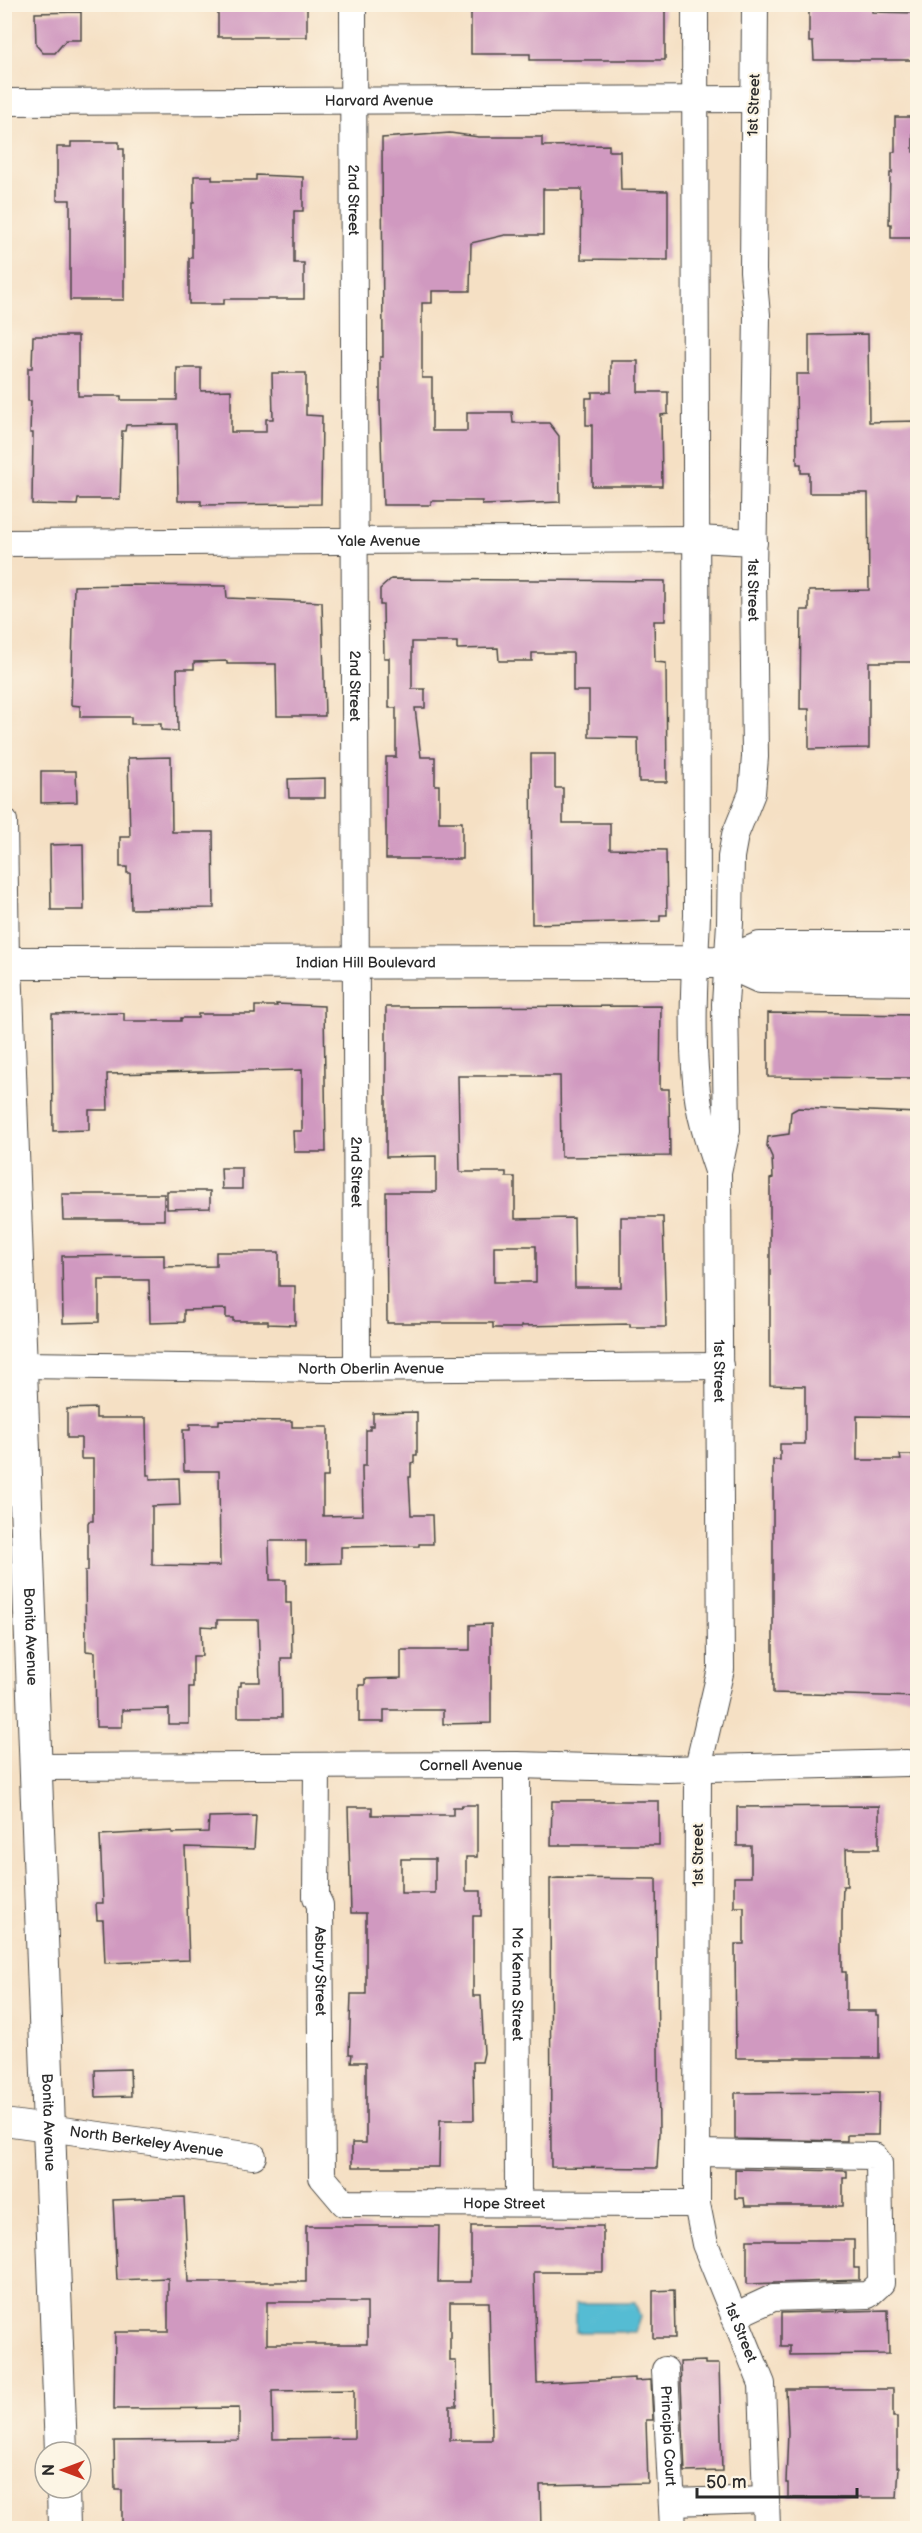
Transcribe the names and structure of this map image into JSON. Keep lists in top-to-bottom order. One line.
{"streets":{"main road":["Indian Hill Boulevard","Bonita Avenue"],"street":["Harvard Avenue","1st Street","2nd Street","Yale Avenue","North Oberlin Avenue","Cornell Avenue","Asbury Street","Mc Kenna Street","North Berkeley Avenue","Hope Street","Principia Court"]},"crossings":[["Harvard Avenue","1st Street"],["Harvard Avenue","2nd Street"],["1st Street","Yale Avenue"],["1st Street","Indian Hill Boulevard"],["1st Street","North Oberlin Avenue"],["1st Street","Cornell Avenue"],["1st Street","Hope Street"],["1st Street","Principia Court"],["2nd Street","Yale Avenue"],["2nd Street","Indian Hill Boulevard"],["2nd Street","North Oberlin Avenue"],["Indian Hill Boulevard","Bonita Avenue"],["North Oberlin Avenue","Bonita Avenue"],["Bonita Avenue","Cornell Avenue"],["Bonita Avenue","North Berkeley Avenue"],["Cornell Avenue","Asbury Street"],["Cornell Avenue","Mc Kenna Street"],["Asbury Street","Hope Street"],["Mc Kenna Street","Hope Street"]],"scale_bar":"50 m","north":"left"}
